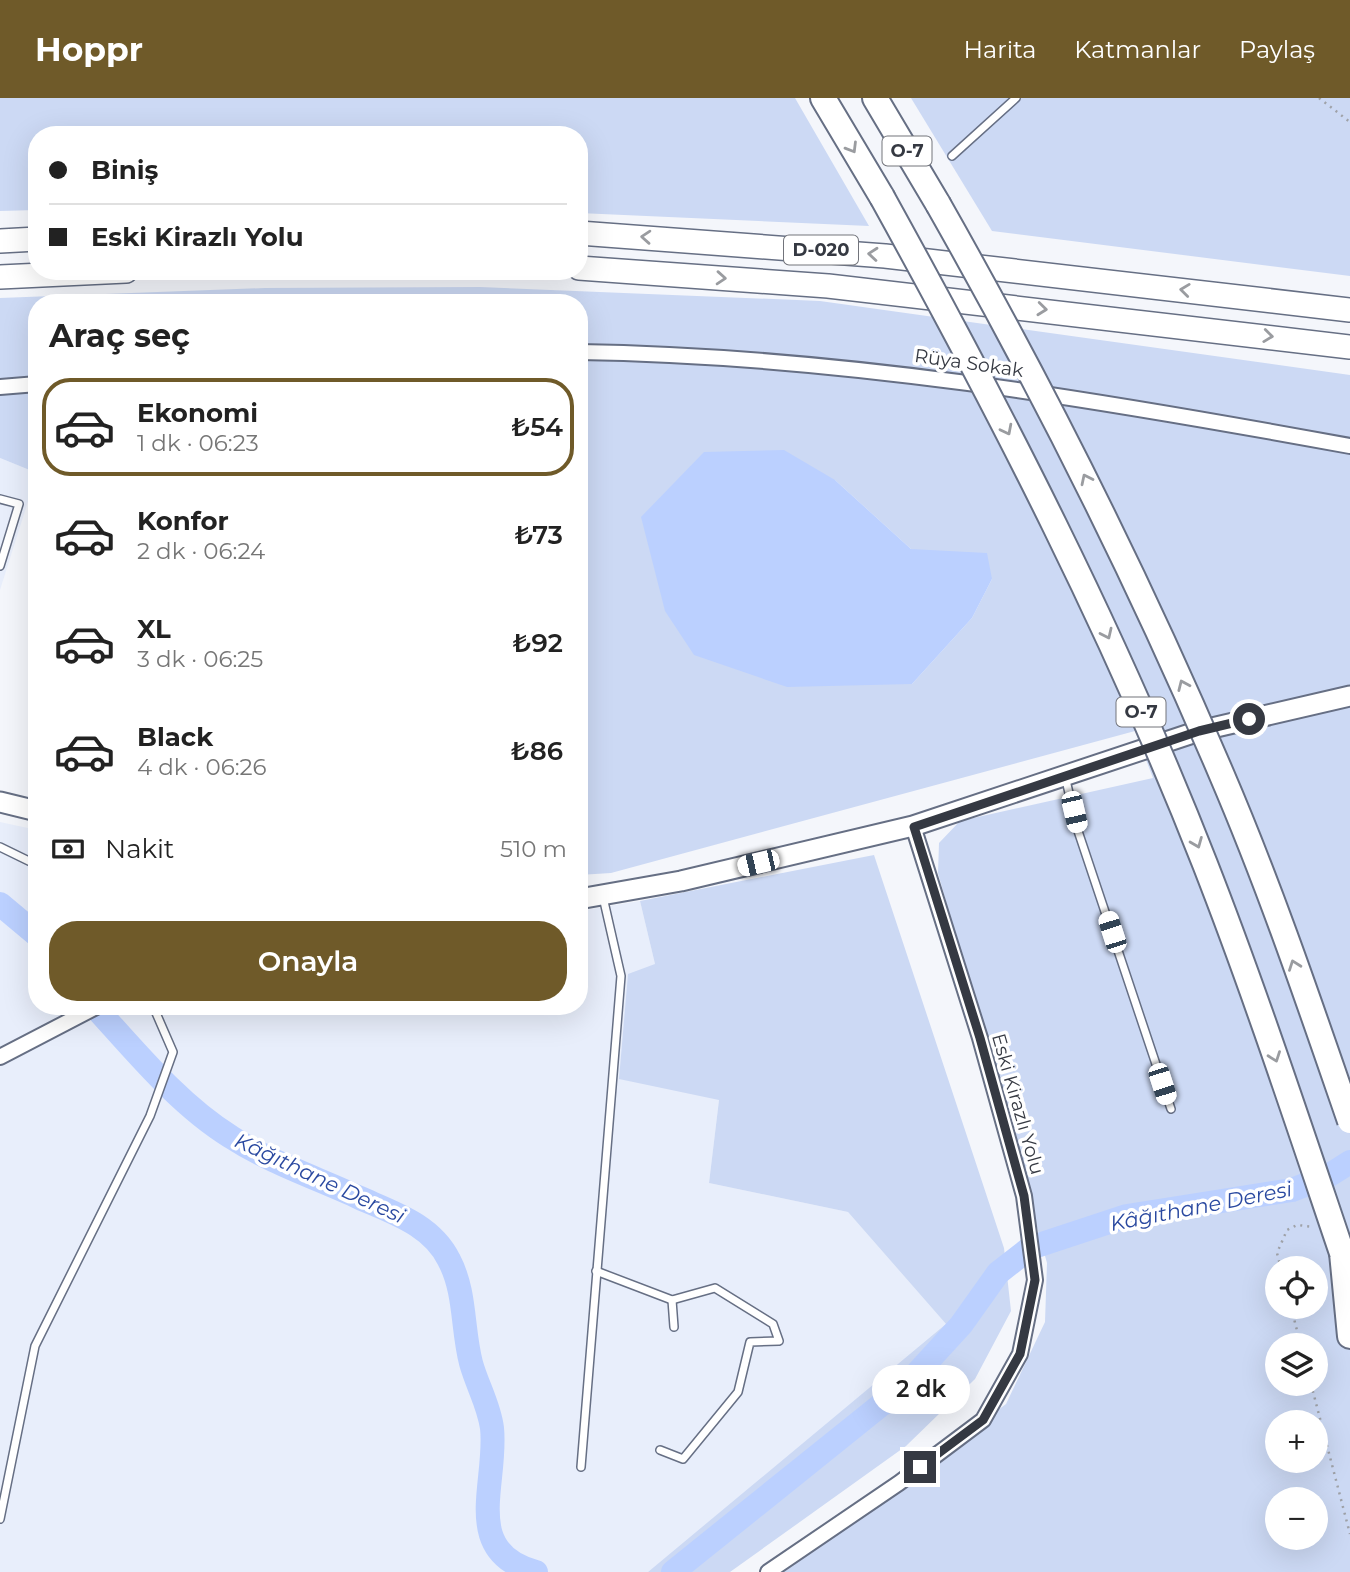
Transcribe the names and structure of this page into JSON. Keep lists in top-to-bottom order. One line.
{"streets":{"highway":["O-7","D-020"],"street":["Rüya Sokak","Eski Kirazlı Yolu"]},"water":["Kâğıthane Deresi"],"page":{"header":"Hoppr","nav":["Harita","Katmanlar","Paylaş"],"banner":["Biniş","Eski Kirazlı Yolu"],"heading":"Araç seç","list":[{"name":"Ekonomi","note":"1 dk · 06:23","value":"₺54"},{"name":"Konfor","note":"2 dk · 06:24","value":"₺73"},{"name":"XL","note":"3 dk · 06:25","value":"₺92"},{"name":"Black","note":"4 dk · 06:26","value":"₺86"}],"pay":["Nakit","510 m"],"buttons":"Onayla","map_buttons":["+","−"],"bubble":"2 dk"}}
